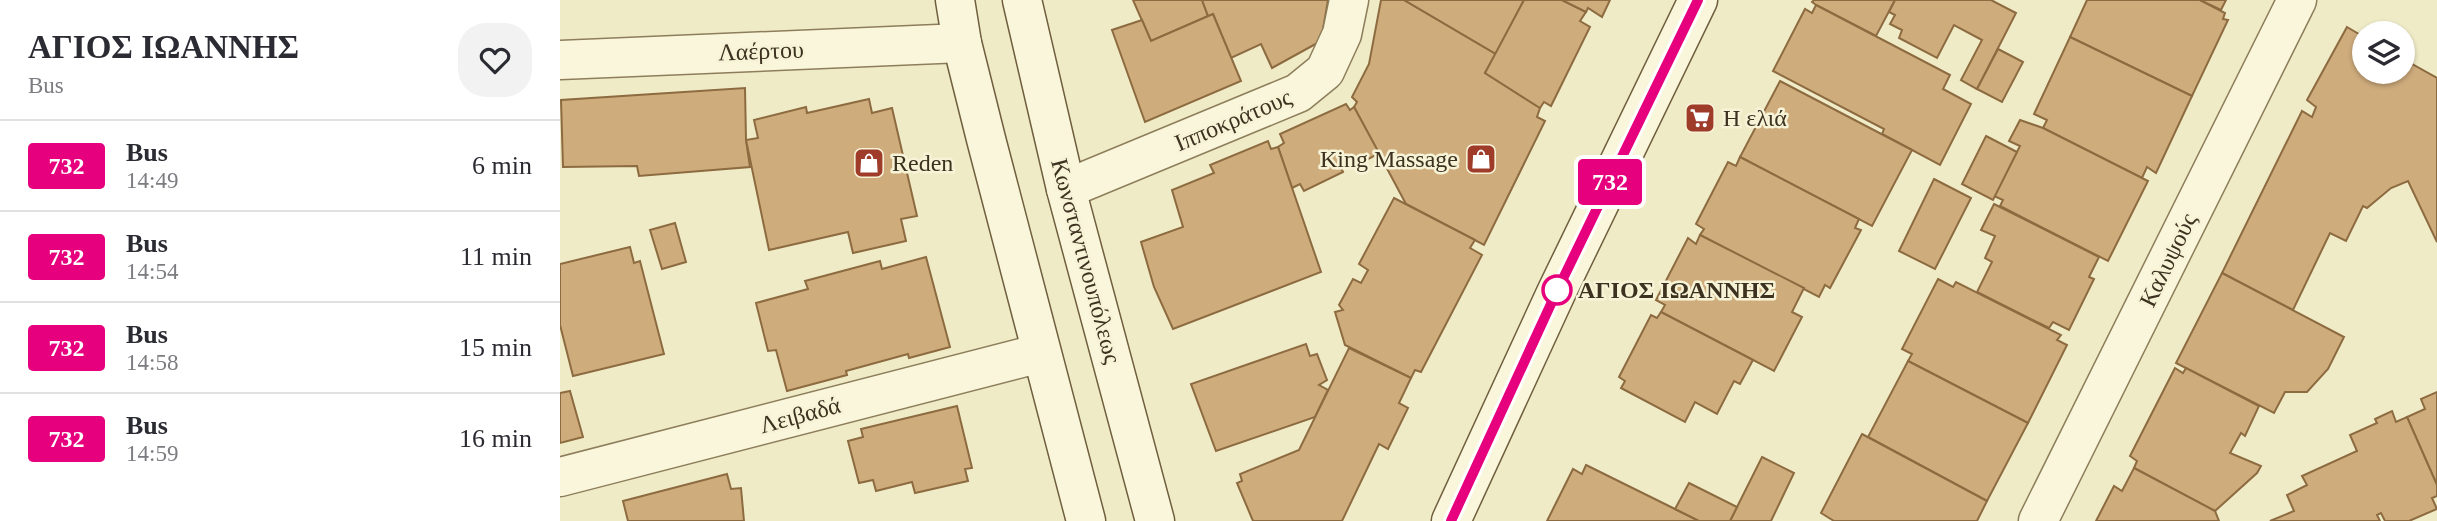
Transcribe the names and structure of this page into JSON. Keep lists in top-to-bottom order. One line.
{"streets":{"street":["Λαέρτου","Ιπποκράτους","Καλυψούς","Κωνσταντινουπόλεως","Λειβαδά"]},"crossings":[["Ιπποκράτους","Κωνσταντινουπόλεως"]],"places":{"supermarket":["Η ελιά"],"shop":["King Massage","Reden"],"other":["ΑΓΙΟΣ ΙΩΑΝΝΗΣ"]},"lines":["bus line 732"],"page":{"heading":["ΑΓΙΟΣ ΙΩΑΝΝΗΣ","Bus"],"on_map":"732","list":[{"mark":"732","name":"Bus","note":"14:49","value":"6 min"},{"mark":"732","name":"Bus","note":"14:54","value":"11 min"},{"mark":"732","name":"Bus","note":"14:58","value":"15 min"},{"mark":"732","name":"Bus","note":"14:59","value":"16 min"}]}}
